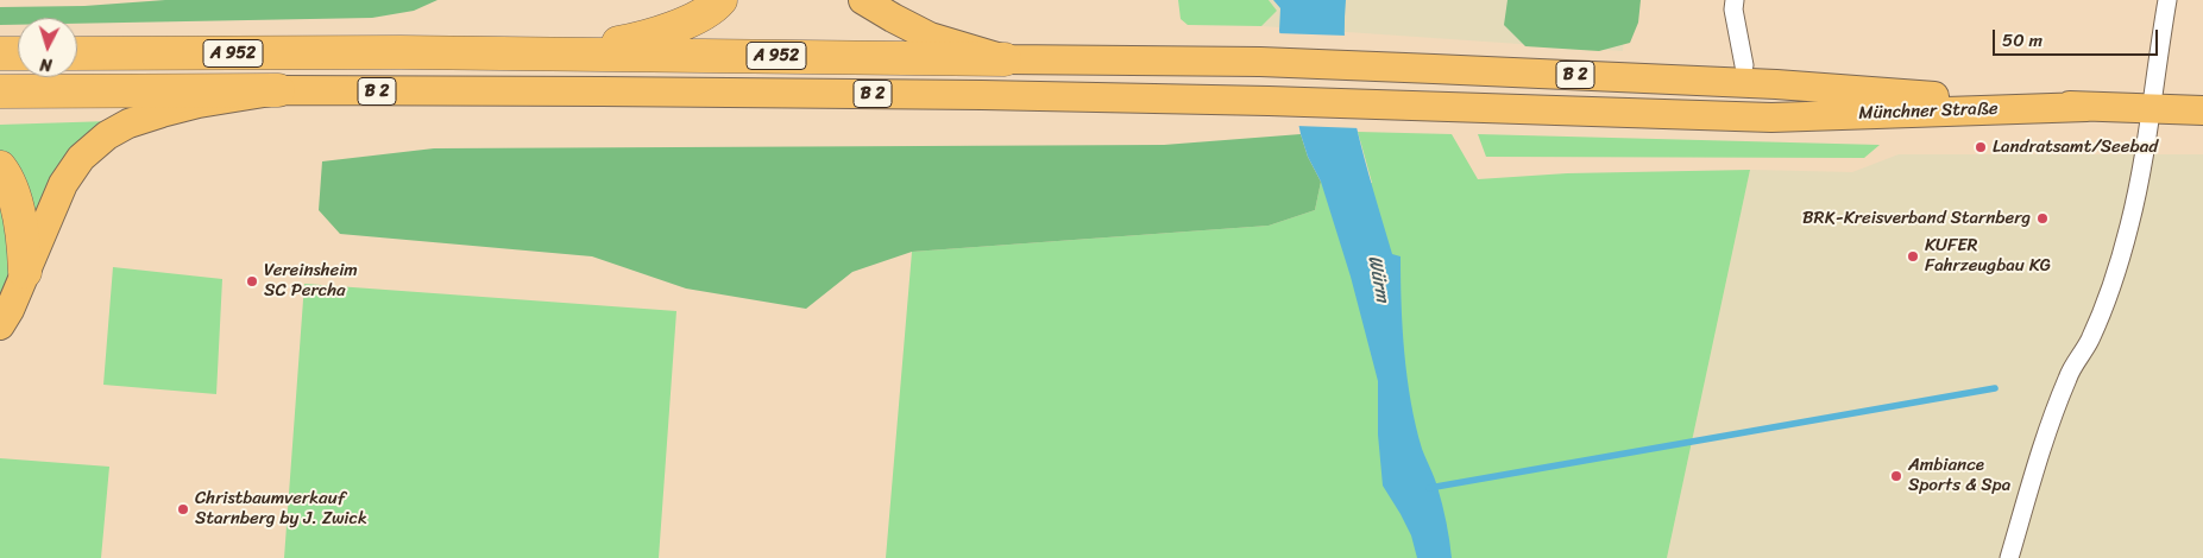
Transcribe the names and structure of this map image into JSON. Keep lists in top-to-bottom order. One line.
{"streets":{"highway":["A 952"],"main road":["B 2","Münchner Straße"]},"crossings":[["A 952","Münchner Straße"]],"water":["Würm"],"places":["Landratsamt/Seebad","BRK-Kreisverband Starnberg","KUFER Fahrzeugbau KG","Vereinsheim SC Percha","Ambiance Sports & Spa","Christbaumverkauf Starnberg by J. Zwick"],"scale_bar":"50 m","north":"bottom"}
